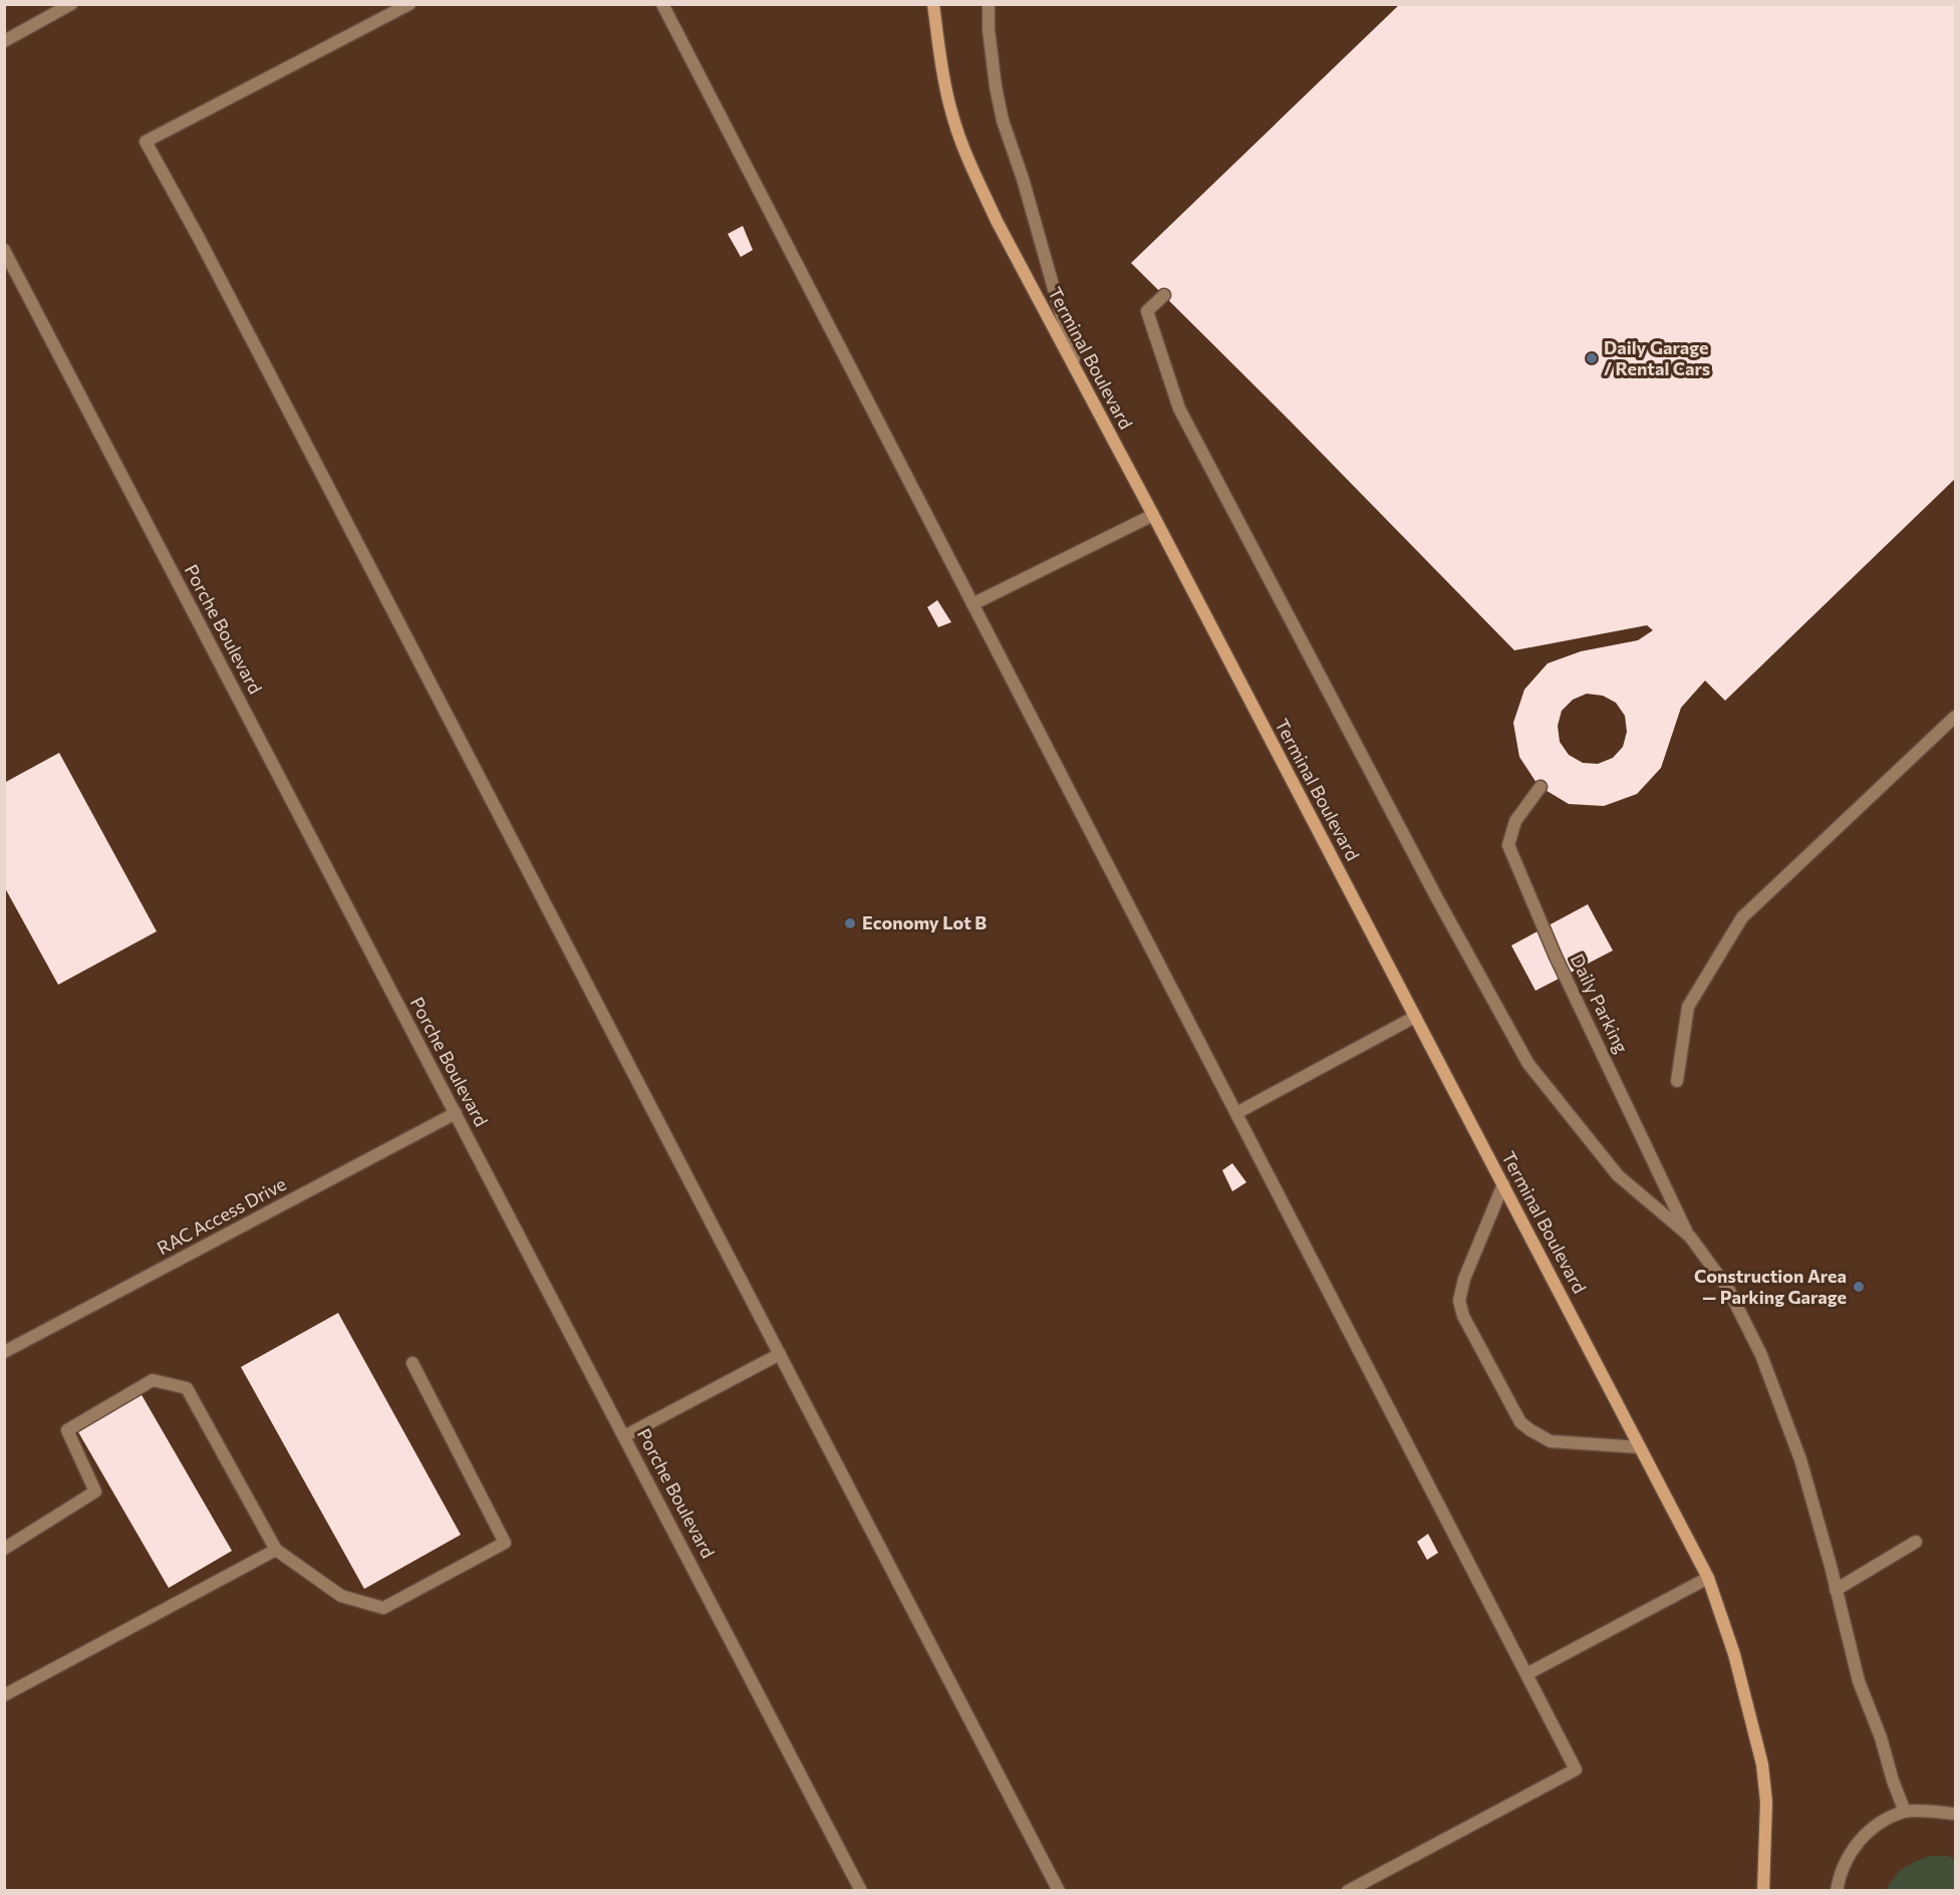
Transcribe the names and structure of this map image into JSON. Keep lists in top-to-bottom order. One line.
{"streets":{"main road":["Terminal Boulevard"],"street":["Porche Boulevard","Daily Parking","RAC Access Drive"]},"crossings":[["Porche Boulevard","RAC Access Drive"]],"places":["Daily Garage / Rental Cars","Economy Lot B","Construction Area — Parking Garage"]}
